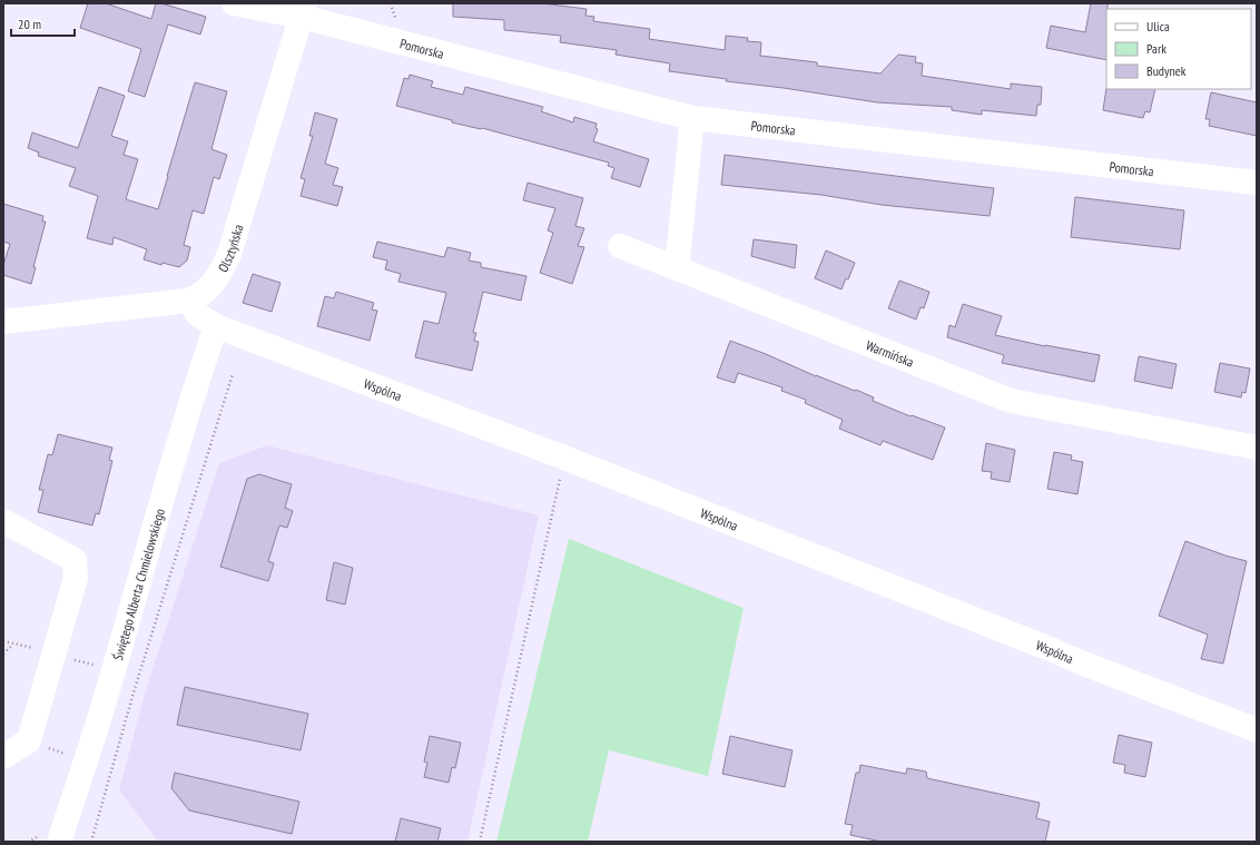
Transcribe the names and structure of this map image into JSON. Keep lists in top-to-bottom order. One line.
{"streets":{"street":["Pomorska","Olsztyńska","Warmińska","Wspólna","Świętego Alberta Chmielowskiego"]},"crossings":[["Pomorska","Olsztyńska"],["Olsztyńska","Wspólna"],["Wspólna","Świętego Alberta Chmielowskiego"]],"legend":["Ulica","Park","Budynek"],"scale_bar":"20 m"}
